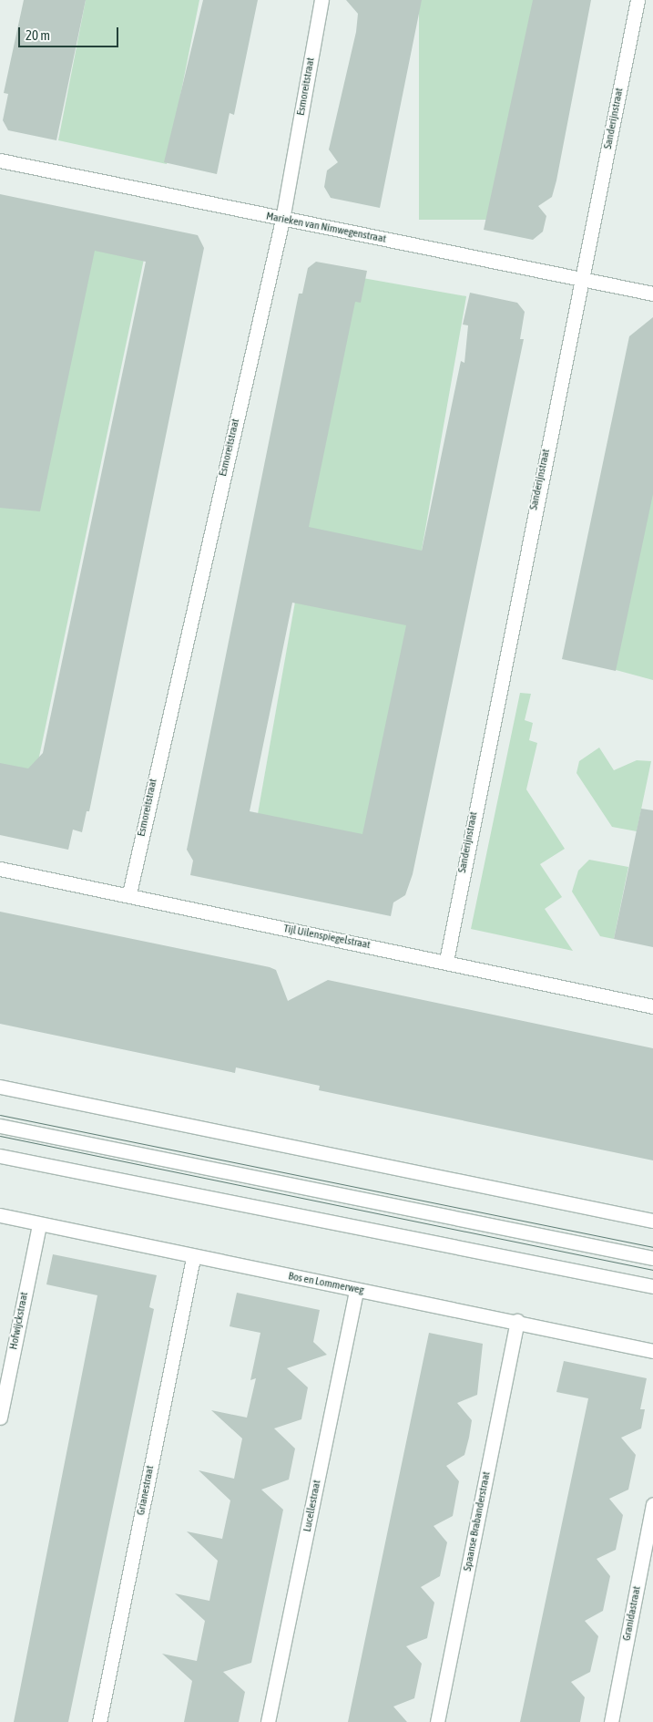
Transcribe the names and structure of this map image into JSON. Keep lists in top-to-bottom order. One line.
{"streets":{"street":["Esmoreitstraat","Sanderijnstraat","Marieken van Nimwegenstraat","Tijl Uilenspiegelstraat","Bos en Lommerweg","Hofwijckstraat","Grianestraat","Lucellestraat","Spaanse Brabanderstraat","Granidastraat"]},"crossings":[["Esmoreitstraat","Marieken van Nimwegenstraat"],["Esmoreitstraat","Tijl Uilenspiegelstraat"],["Sanderijnstraat","Marieken van Nimwegenstraat"],["Sanderijnstraat","Tijl Uilenspiegelstraat"],["Bos en Lommerweg","Hofwijckstraat"],["Bos en Lommerweg","Grianestraat"],["Bos en Lommerweg","Lucellestraat"],["Bos en Lommerweg","Spaanse Brabanderstraat"]],"scale_bar":"20 m"}
